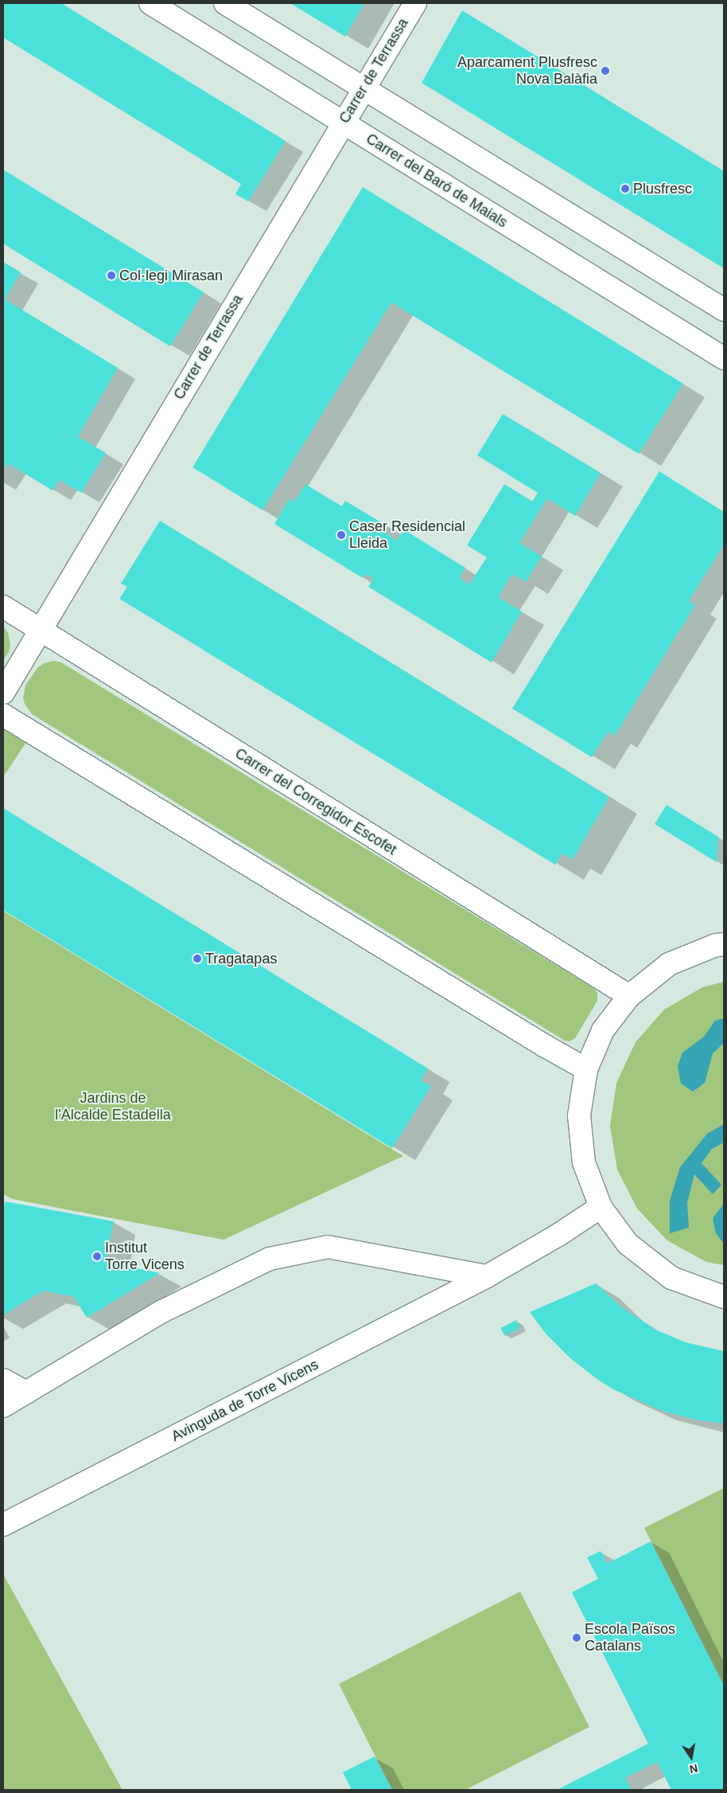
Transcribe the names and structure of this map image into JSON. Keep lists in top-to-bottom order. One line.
{"streets":{"street":["Carrer de Terrassa","Carrer del Baró de Maials","Carrer del Corregidor Escofet","Avinguda de Torre Vicens"]},"crossings":[["Carrer de Terrassa","Carrer del Baró de Maials"],["Carrer de Terrassa","Carrer del Corregidor Escofet"]],"parks":["Jardins de l'Alcalde Estadella"],"places":["Aparcament Plusfresc Nova Balàfia","Plusfresc","Col·legi Mirasan","Caser Residencial Lleida","Tragatapas","Institut Torre Vicens","Escola Països Catalans"],"north":"bottom"}
